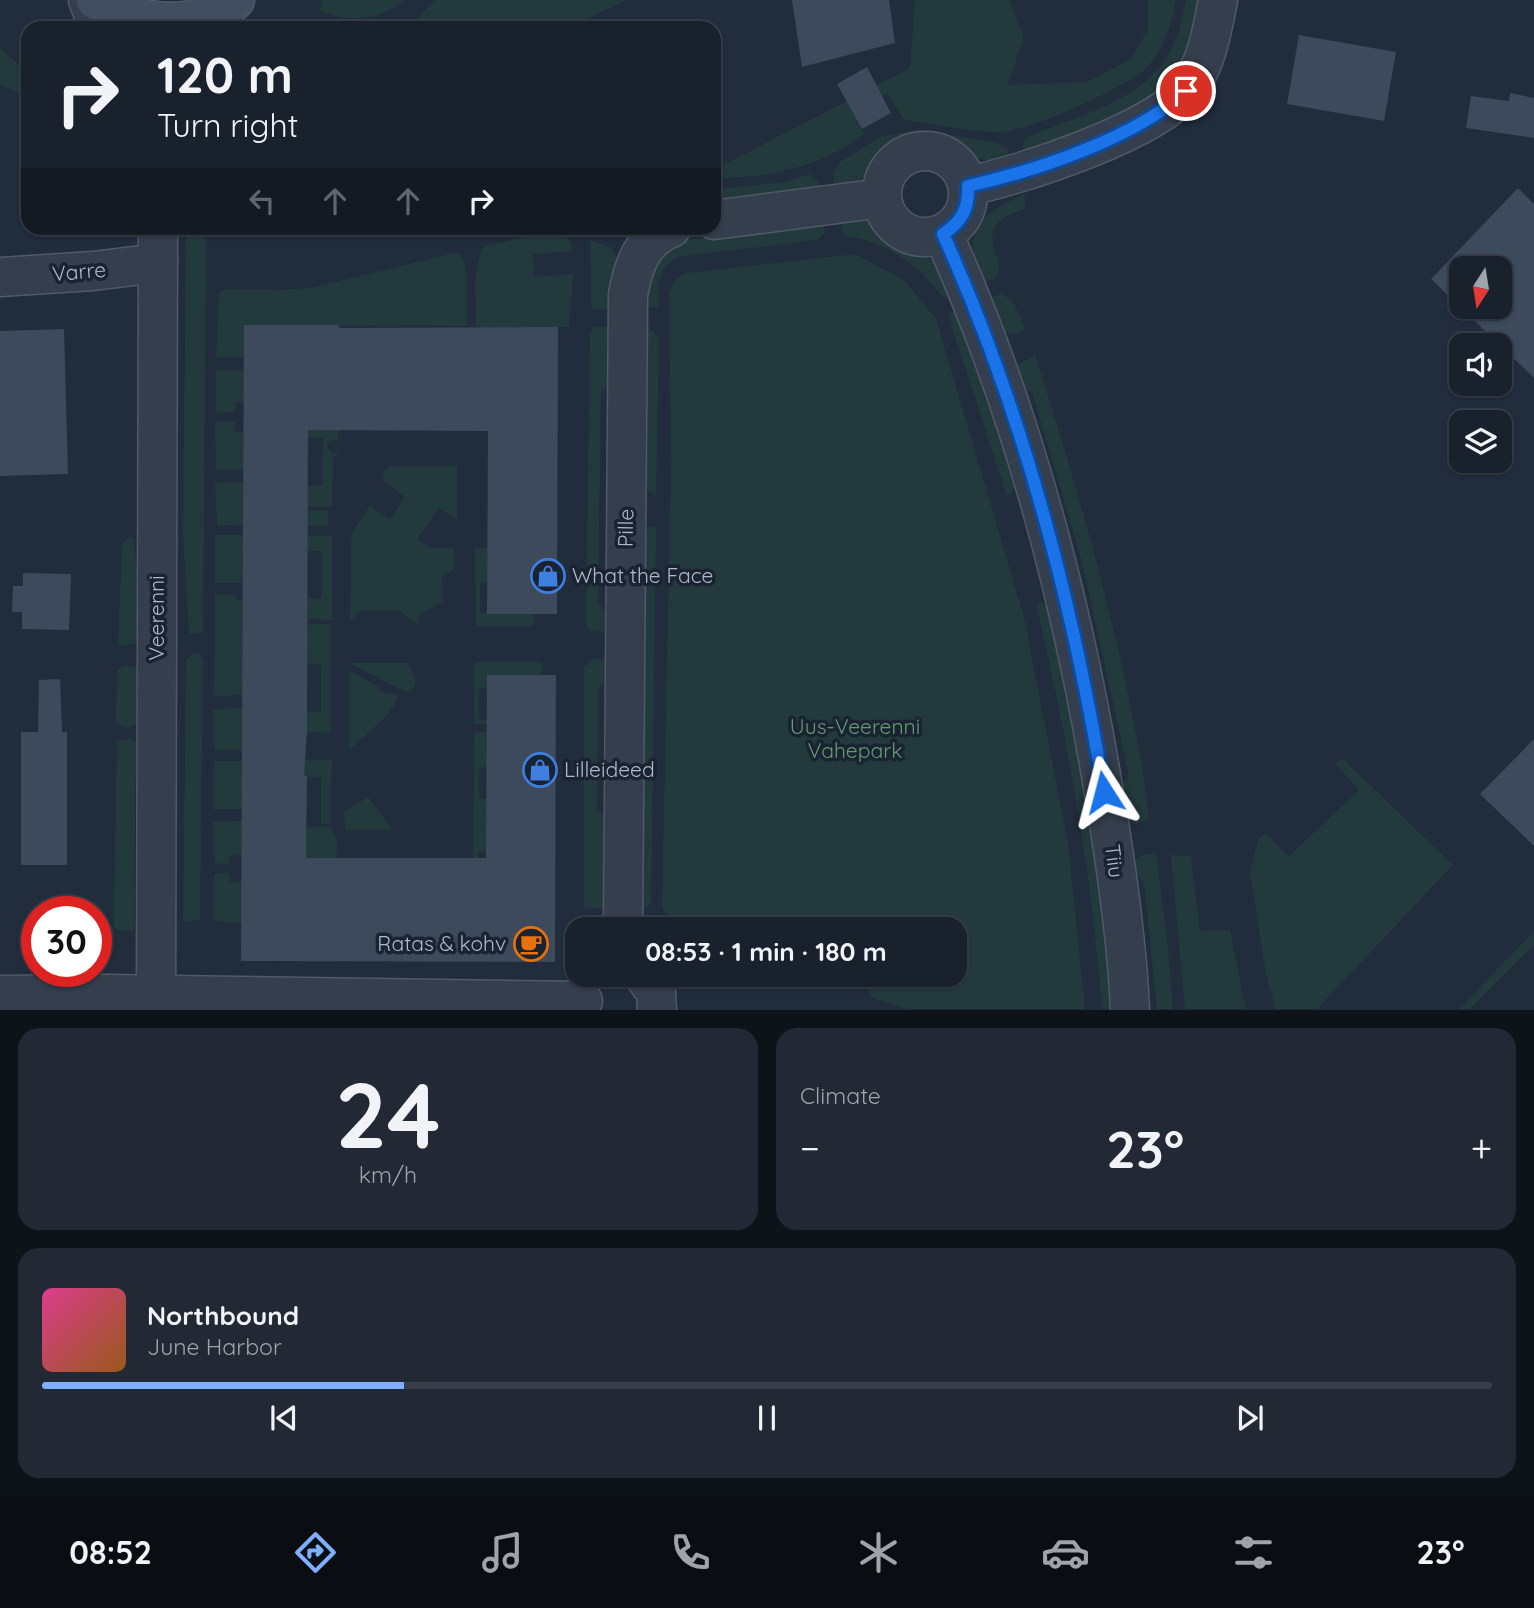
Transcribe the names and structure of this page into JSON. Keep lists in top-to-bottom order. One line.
{"streets":{"street":["Varre","Pille","Veerenni","Tiiu"]},"crossings":[["Varre","Veerenni"]],"parks":["Uus-Veerenni Vahepark"],"places":{"shop":["What the Face","Lilleideed"],"cafe":["Ratas & kohv"]},"north":"bottom","page":{"turn":["120 m","Turn right"],"limit":"30","trip":"08:53 · 1 min · 180 m","tile":[["24","km/h"],"Climate"],"heat":["−","23°","+"],"song":["Northbound","June Harbor"],"tabs":["08:52","23°"]}}
